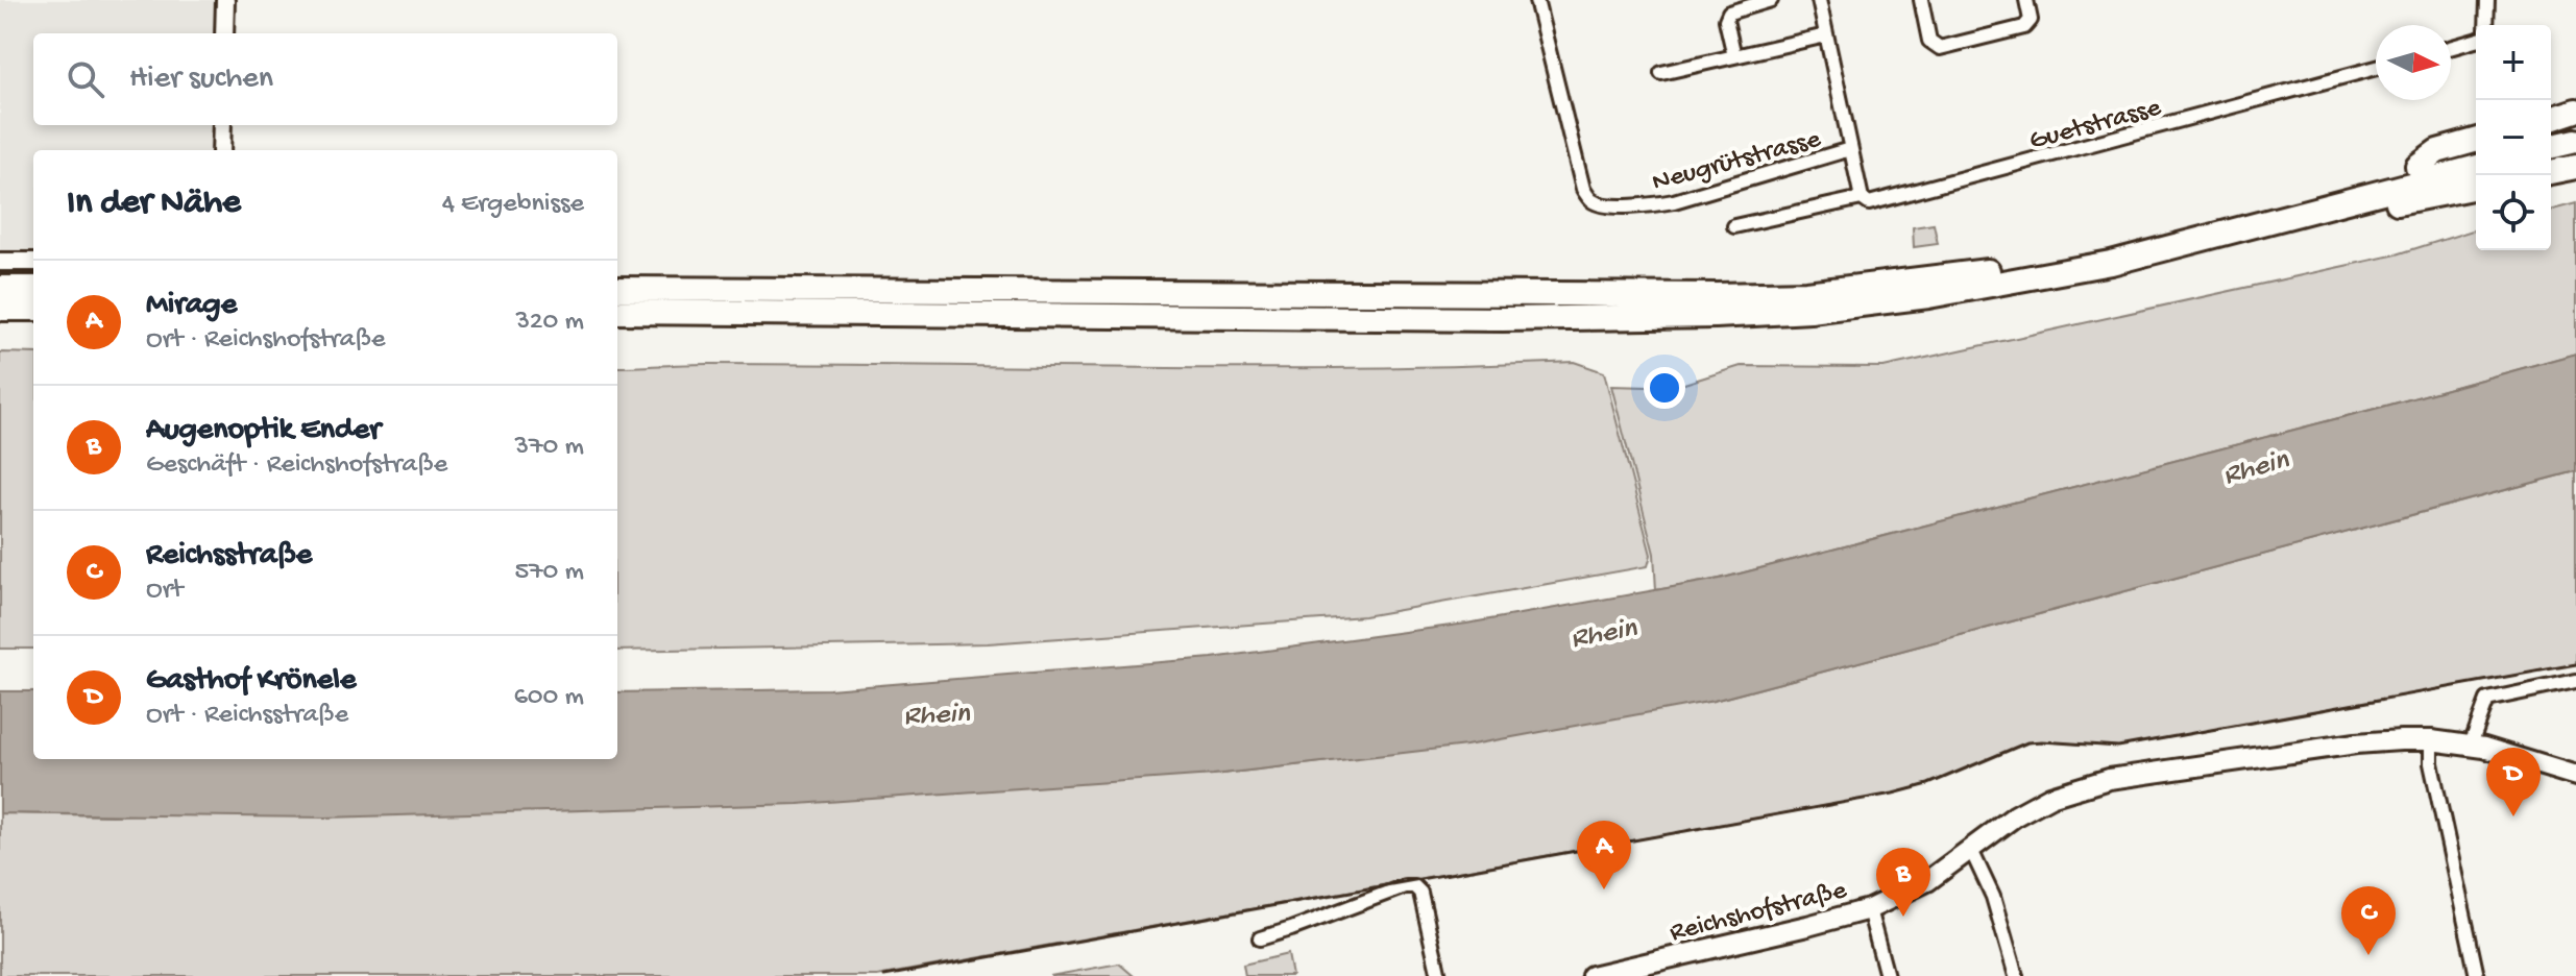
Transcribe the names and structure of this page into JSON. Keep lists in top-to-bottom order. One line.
{"streets":{"main road":["Reichshofstraße"],"street":["Guetstrasse","Neugrütstrasse"]},"water":["Rhein"],"north":"right","page":{"map_buttons":["+","−"],"search":"Hier suchen","heading":["In der Nähe","4 Ergebnisse"],"list":[{"mark":"A","name":"Mirage","note":"Ort · Reichshofstraße","value":"320 m"},{"mark":"B","name":"Augenoptik Ender","note":"Geschäft · Reichshofstraße","value":"370 m"},{"mark":"C","name":"Reichsstraße","note":"Ort","value":"570 m"},{"mark":"D","name":"Gasthof Krönele","note":"Ort · Reichsstraße","value":"600 m"}],"pins":["D","A","B","C"]}}
